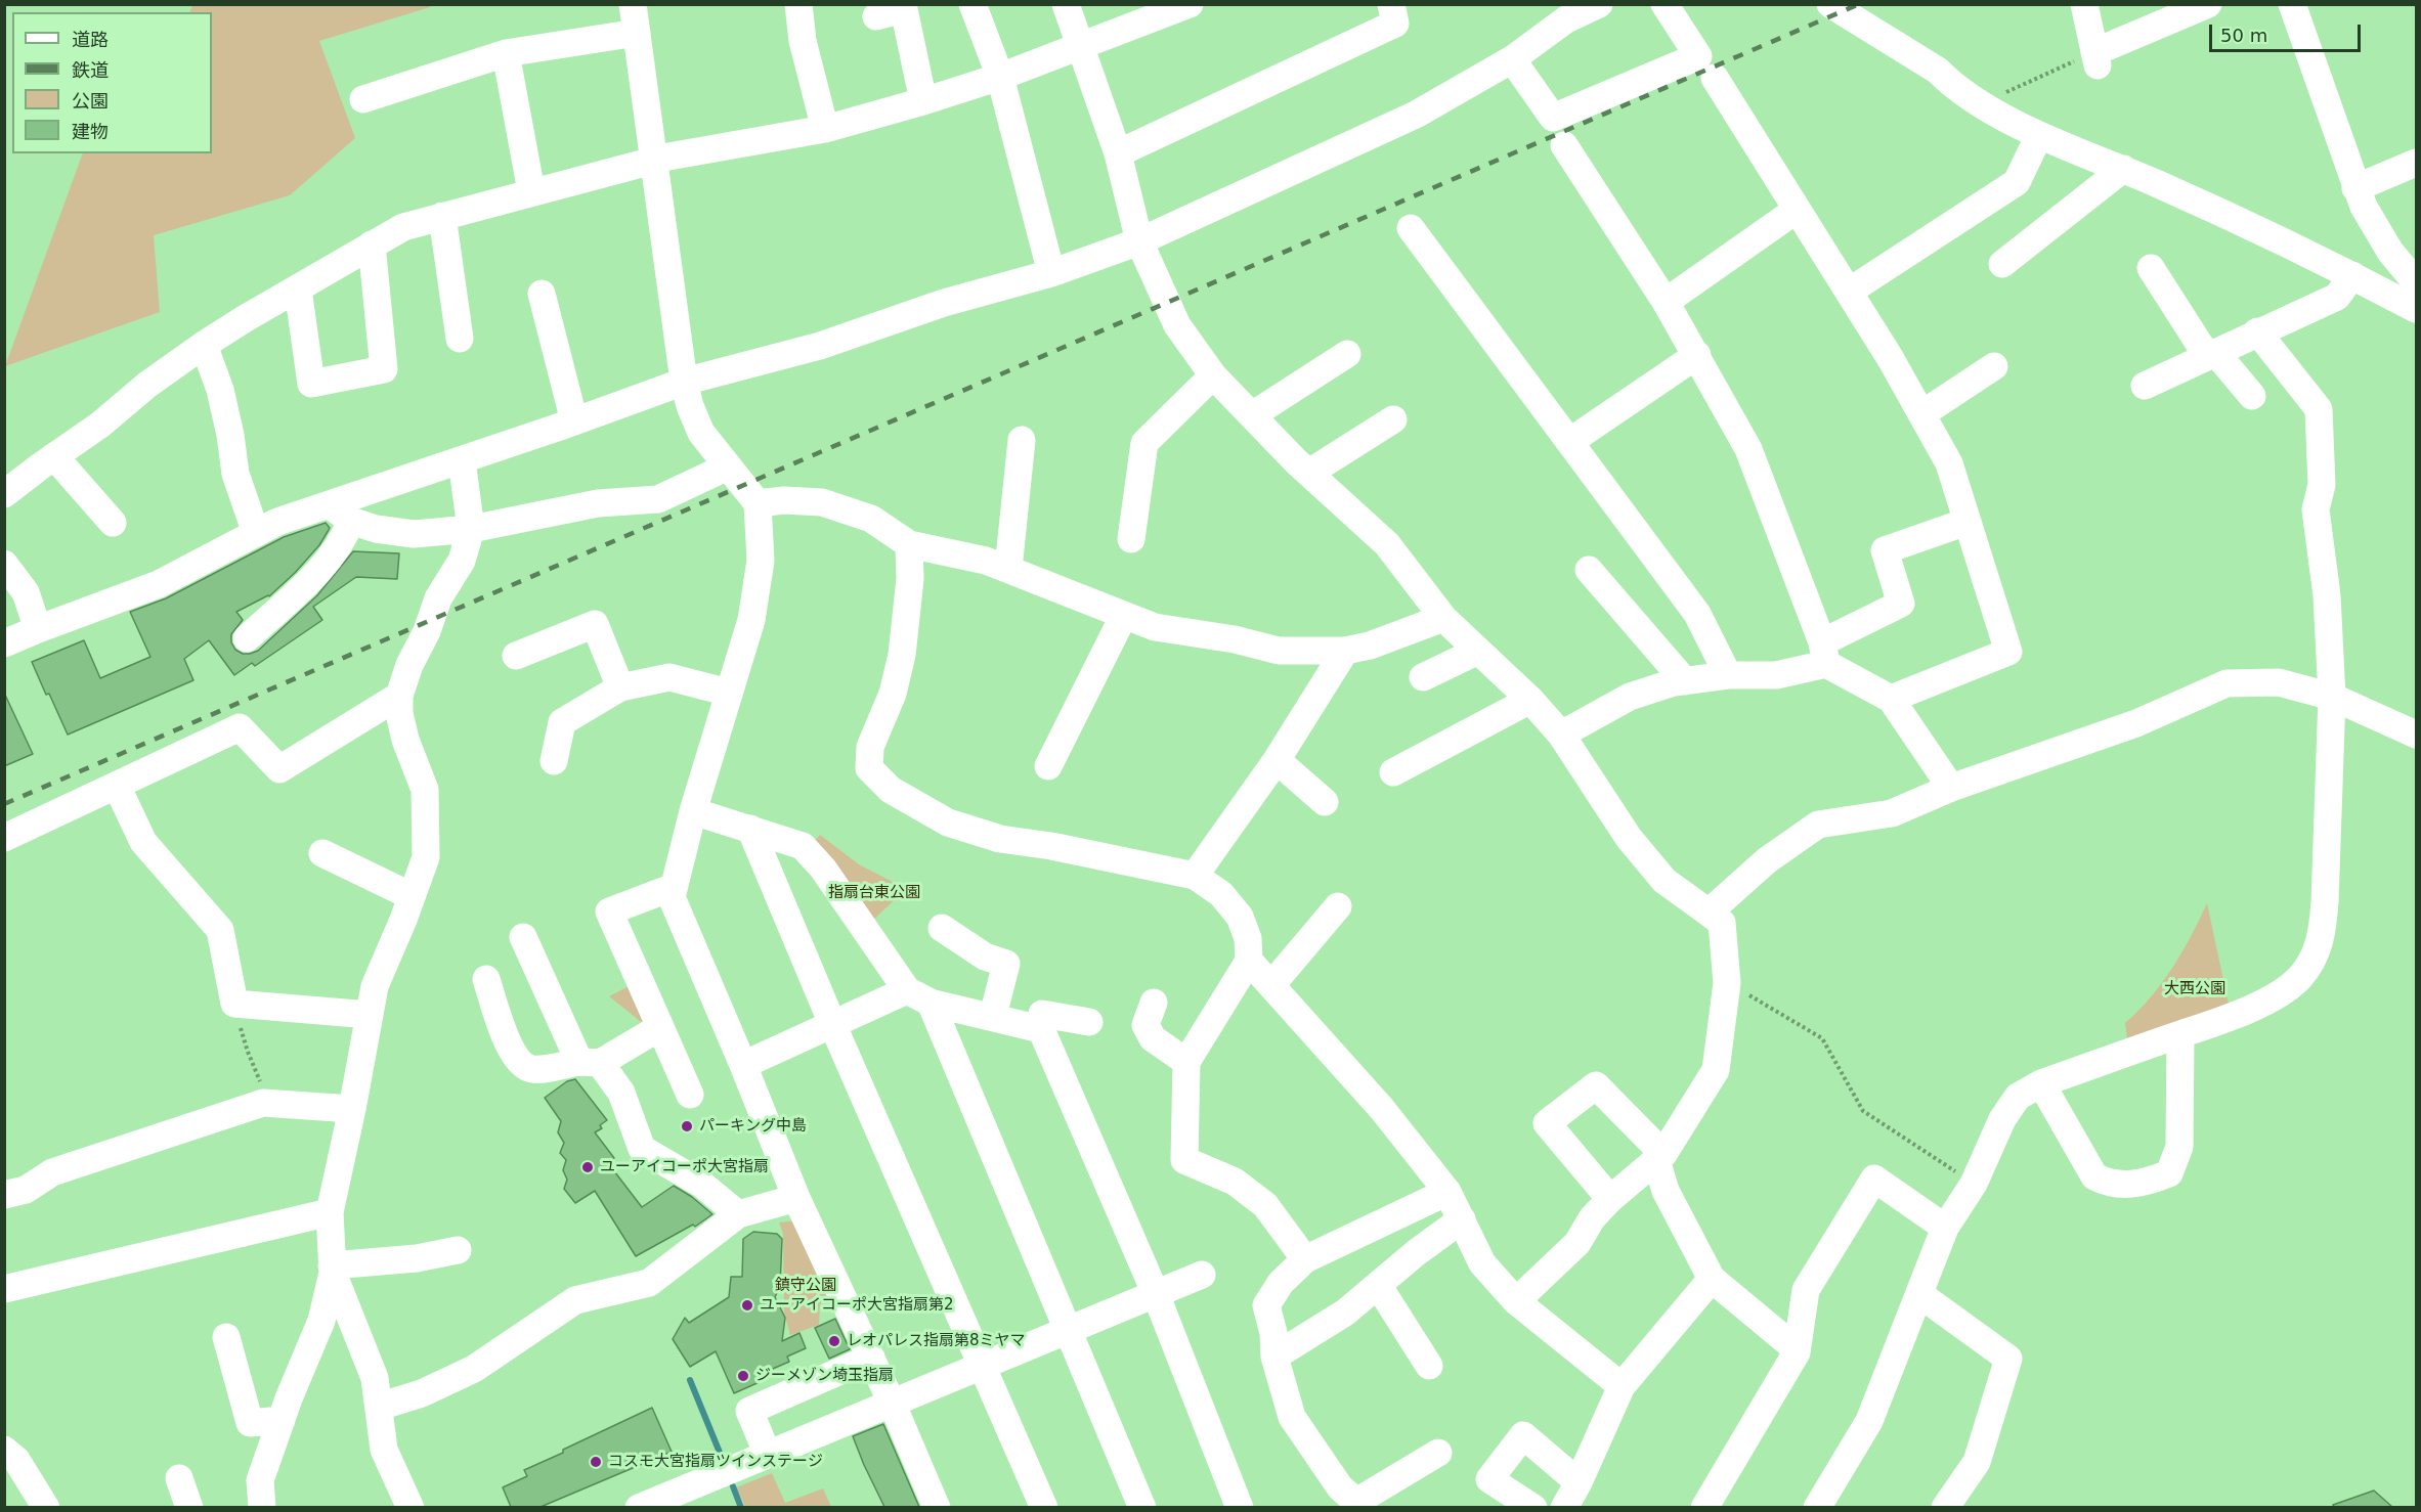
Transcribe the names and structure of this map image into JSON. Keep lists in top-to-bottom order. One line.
{"parks":["指扇台東公園","大西公園","鎮守公園"],"places":["パーキング中島","ユーアイコーポ大宮指扇","ユーアイコーポ大宮指扇第2","レオパレス指扇第8ミヤマ","ジーメゾン埼玉指扇","コスモ大宮指扇ツインステージ"],"legend":["道路","鉄道","公園","建物"],"scale_bar":"50 m"}
